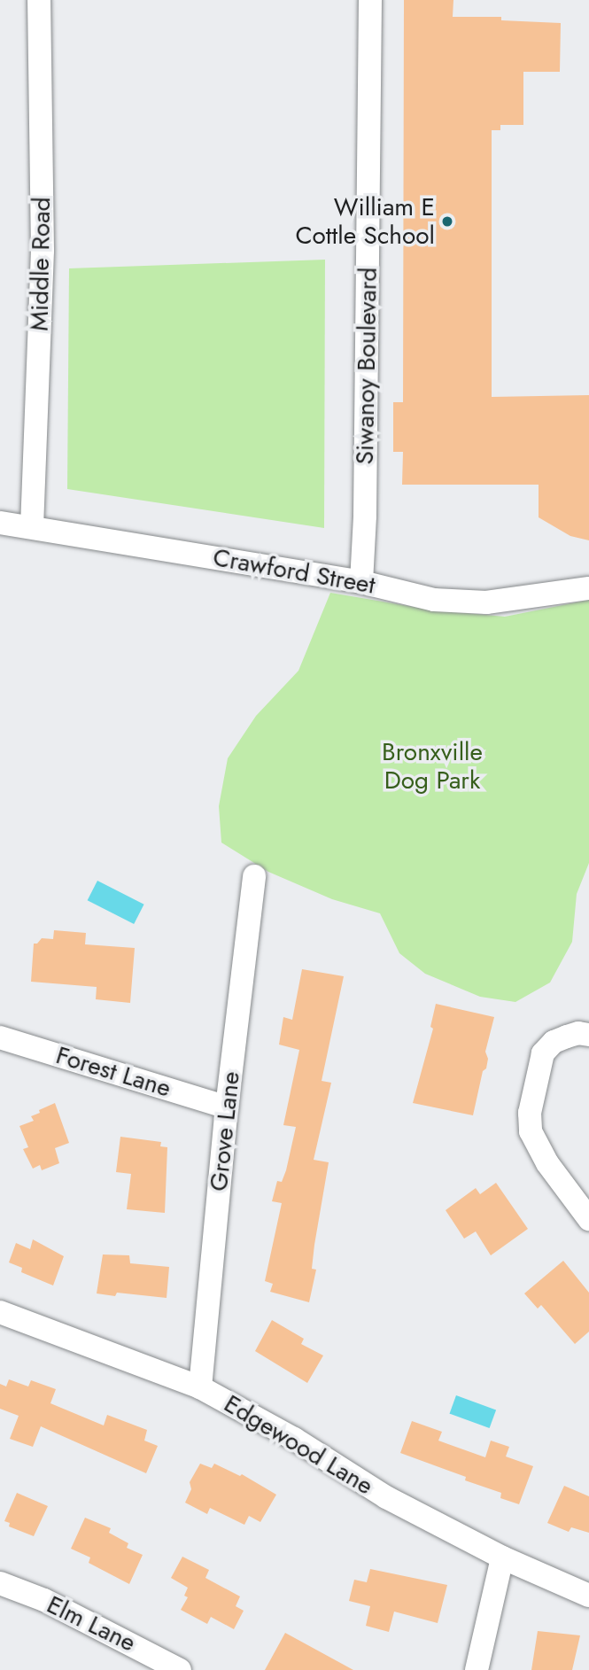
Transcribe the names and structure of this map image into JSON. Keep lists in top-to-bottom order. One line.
{"streets":{"street":["Middle Road","Siwanoy Boulevard","Crawford Street","Forest Lane","Grove Lane","Edgewood Lane","Elm Lane"]},"crossings":[["Middle Road","Crawford Street"],["Siwanoy Boulevard","Crawford Street"],["Forest Lane","Grove Lane"],["Grove Lane","Edgewood Lane"]],"parks":["Bronxville Dog Park"],"places":["William E Cottle School"]}
